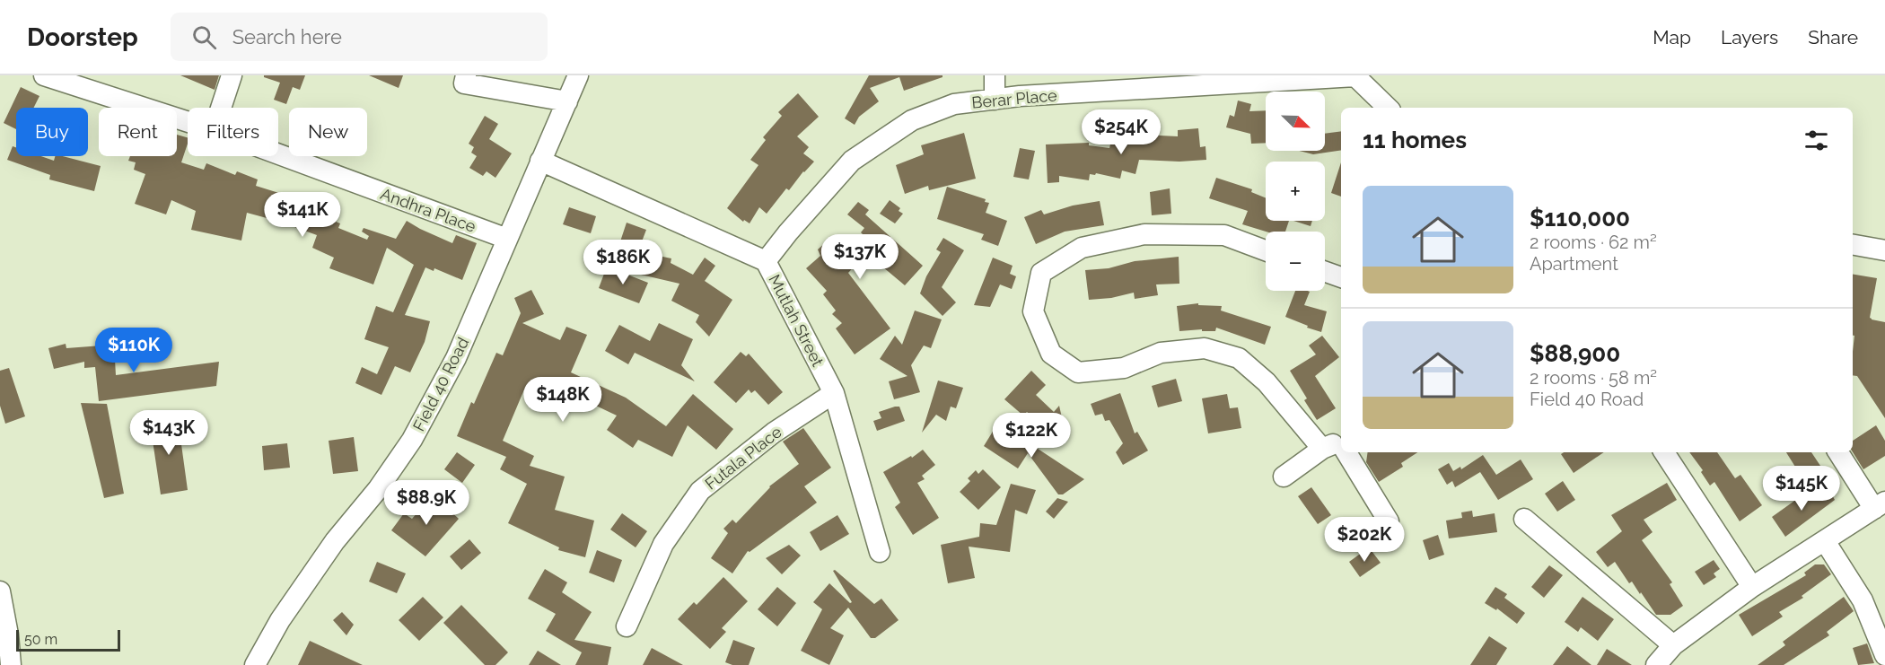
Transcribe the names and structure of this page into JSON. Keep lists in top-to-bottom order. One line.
{"streets":{"street":["Berar Place","Andhra Place","Mutlah Street","Field 40 Road","Futala Place"]},"crossings":[["Berar Place","Mutlah Street"],["Andhra Place","Field 40 Road"],["Mutlah Street","Field 40 Road"],["Mutlah Street","Futala Place"]],"scale_bar":"50 m","north":"bottom right","page":{"header":"Doorstep","search":"Search here","nav":["Map","Layers","Share"],"map_buttons":["+","−"],"chip":["Buy","Rent","Filters","New"],"heading":"11 homes","price":["$254K","$141K","$137K","$186K","$110K","$148K","$143K","$122K","$145K","$88.9K","$202K"],"list":[{"name":"$110,000","note":"2 rooms · 62 m² · Apartment"},{"name":"$88,900","note":"2 rooms · 58 m² · Field 40 Road"}],"scale":"50 m"}}
